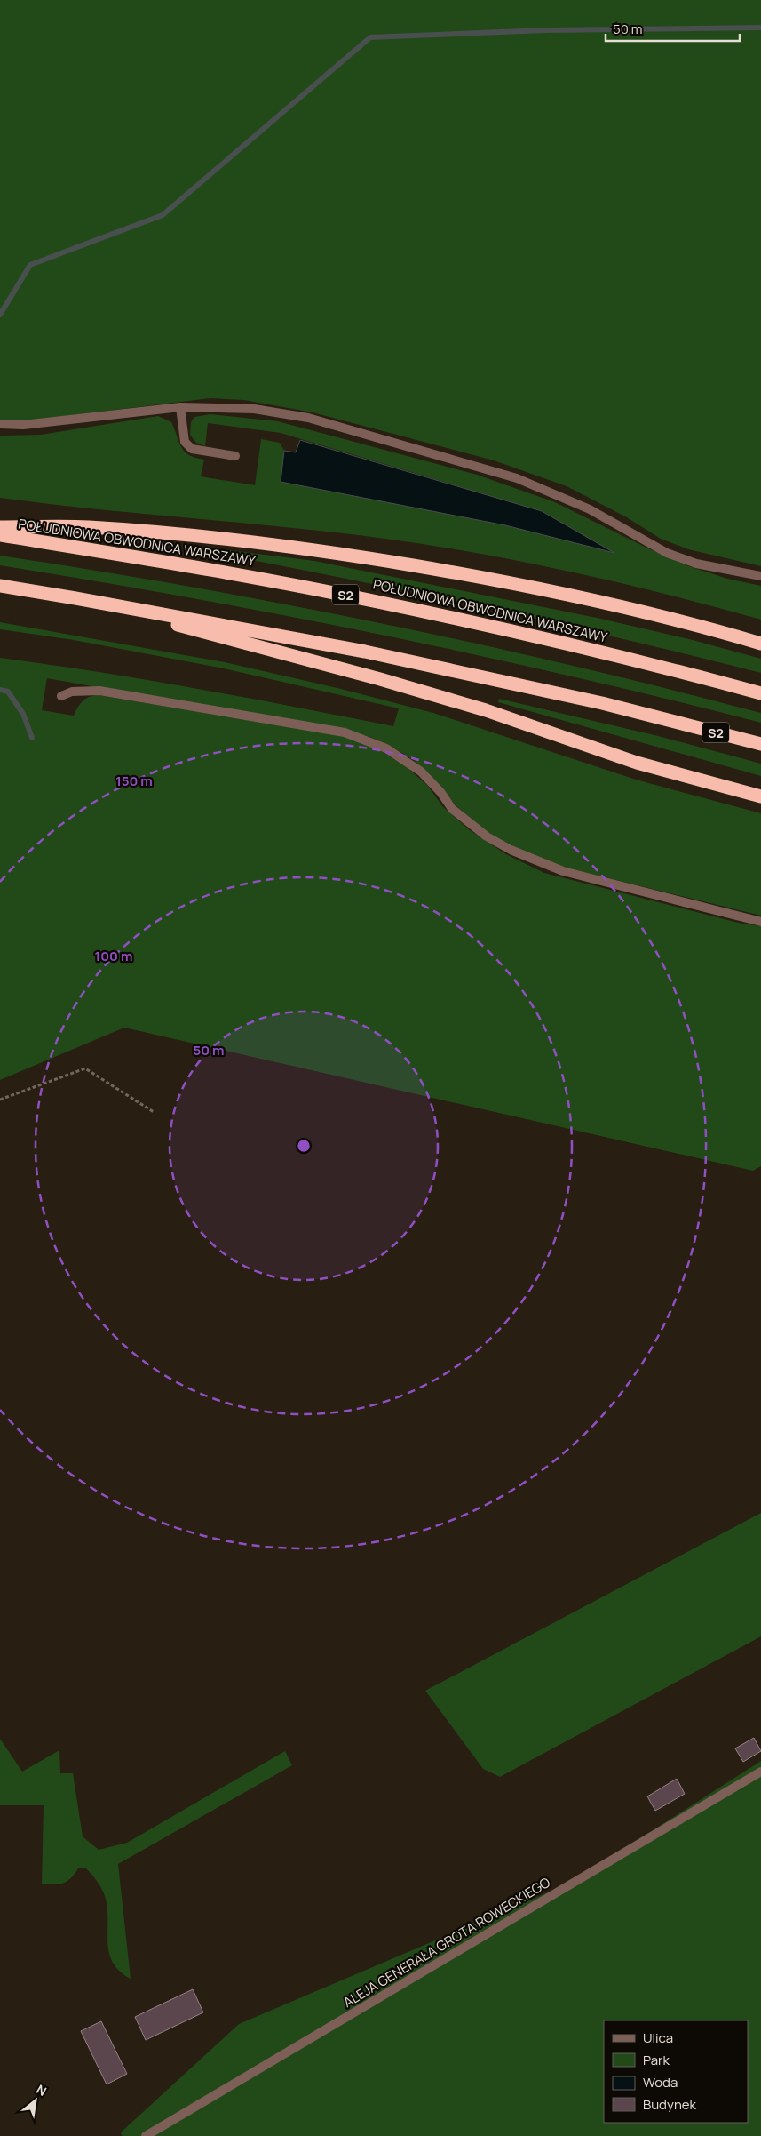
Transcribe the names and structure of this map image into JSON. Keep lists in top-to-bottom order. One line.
{"streets":{"highway":["POŁUDNIOWA OBWODNICA WARSZAWY","S2"],"street":["ALEJA GENERAŁA GROTA ROWECKIEGO"]},"legend":["Ulica","Park","Woda","Budynek"],"scale_bar":"50 m","north":"top right","rings":["150 m","100 m","50 m"]}
